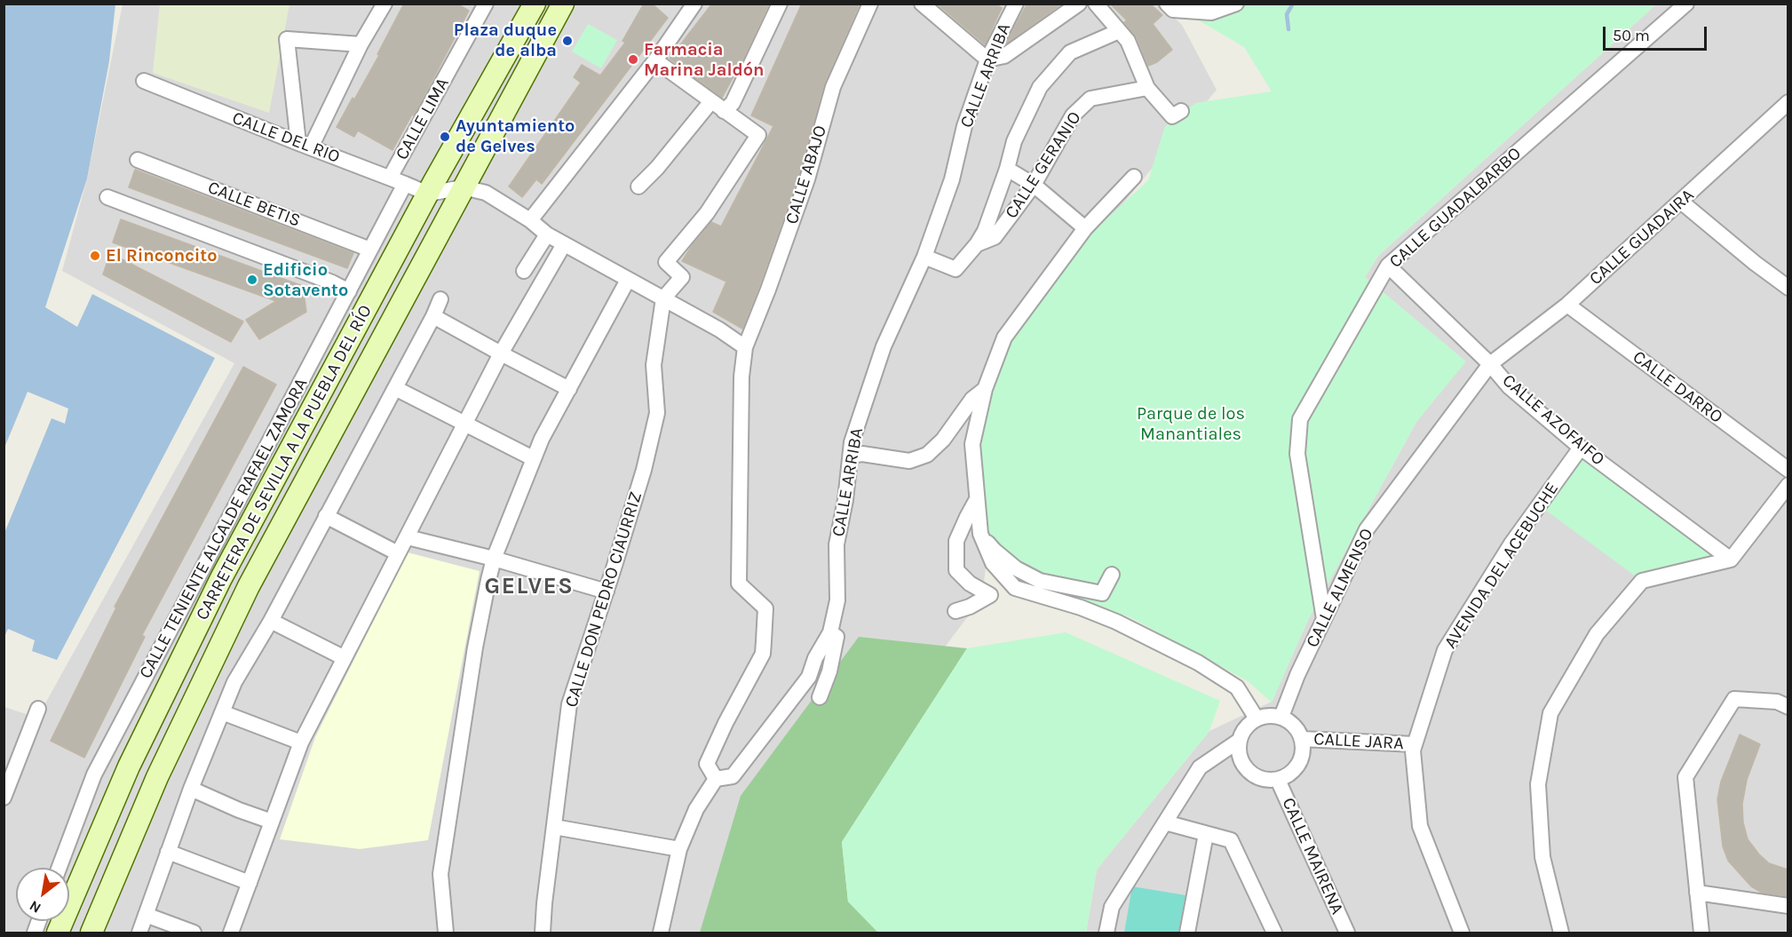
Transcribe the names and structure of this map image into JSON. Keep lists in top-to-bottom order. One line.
{"streets":{"main road":["CARRETERA DE SEVILLA A LA PUEBLA DEL RÍO"],"street":["CALLE ARRIBA","CALLE LIMA","CALLE DEL RIO","CALLE GERANIO","CALLE ABAJO","CALLE BETIS","CALLE GUADALBARBO","CALLE GUADAIRA","CALLE DARRO","CALLE AZOFAIFO","CALLE TENIENTE ALCALDE RAFAEL ZAMORA","AVENIDA DEL ACEBUCHE","CALLE ALMENSO","CALLE DON PEDRO CIAURRIZ","CALLE JARA","CALLE MAIRENA"]},"crossings":[["CALLE ARRIBA","CALLE GERANIO"],["CALLE ARRIBA","CALLE ABAJO"],["CALLE LIMA","CALLE DEL RIO"],["CALLE DEL RIO","CARRETERA DE SEVILLA A LA PUEBLA DEL RÍO"],["CALLE DEL RIO","CALLE TENIENTE ALCALDE RAFAEL ZAMORA"],["CALLE BETIS","CALLE TENIENTE ALCALDE RAFAEL ZAMORA"],["CALLE GUADALBARBO","CALLE AZOFAIFO"],["CALLE GUADALBARBO","CALLE ALMENSO"],["CALLE GUADAIRA","CALLE DARRO"],["CALLE GUADAIRA","CALLE AZOFAIFO"],["CALLE GUADAIRA","CALLE ALMENSO"],["CALLE AZOFAIFO","AVENIDA DEL ACEBUCHE"],["CALLE AZOFAIFO","CALLE ALMENSO"],["AVENIDA DEL ACEBUCHE","CALLE JARA"],["CALLE ALMENSO","CALLE JARA"],["CALLE ALMENSO","CALLE MAIRENA"],["CALLE JARA","CALLE MAIRENA"]],"districts":["GELVES"],"parks":["Parque de los Manantiales"],"places":["Plaza duque de alba","Farmacia Marina Jaldón","Ayuntamiento de Gelves","El Rinconcito","Edificio Sotavento"],"scale_bar":"50 m","north":"bottom left"}
